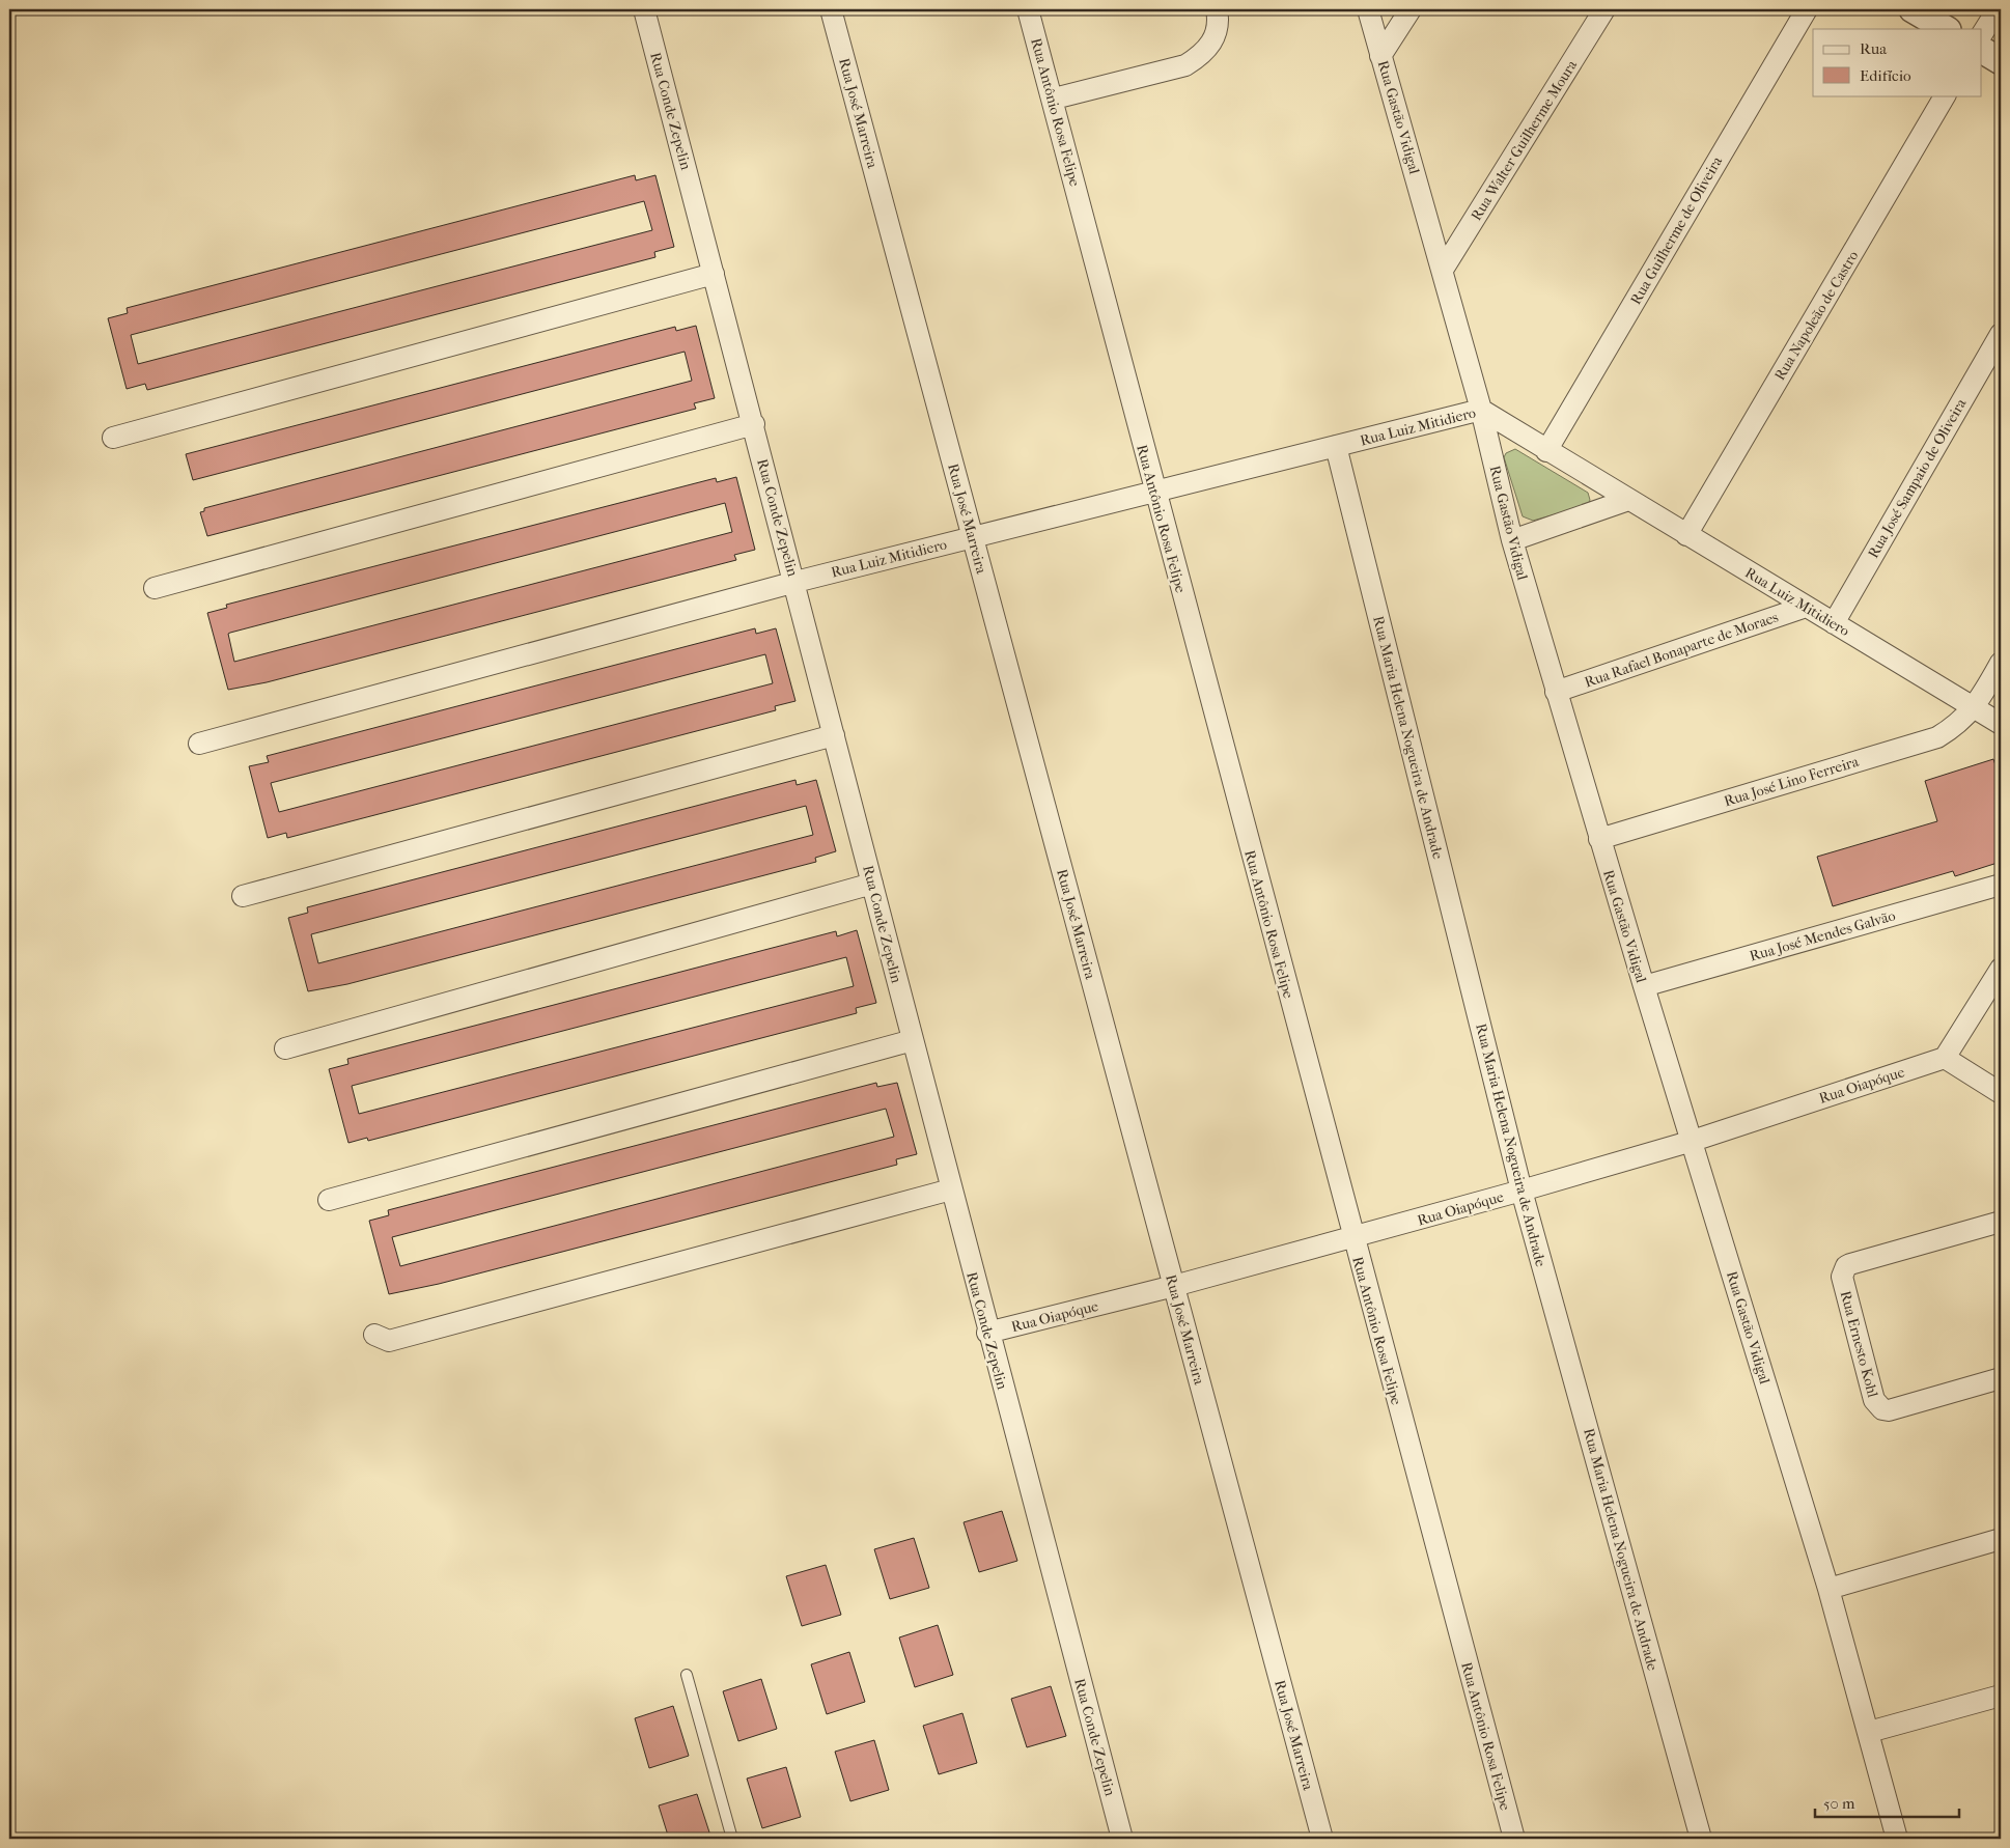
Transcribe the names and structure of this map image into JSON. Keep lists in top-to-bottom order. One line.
{"streets":{"street":["Rua Conde Zepelin","Rua Antônio Rosa Felipe","Rua José Marreira","Rua Gastão Vidigal","Rua Walter Guilherme Moura","Rua Guilherme de Oliveira","Rua Napoleão de Castro","Rua Luiz Mitidiero","Rua José Sampaio de Oliveira","Rua Rafael Bonaparte de Moraes","Rua Maria Helena Nogueira de Andrade","Rua José Lino Ferreira","Rua José Mendes Galvão","Rua Oiapóque","Rua Ernesto Kohl"]},"crossings":[["Rua Conde Zepelin","Rua Luiz Mitidiero"],["Rua Conde Zepelin","Rua Oiapóque"],["Rua Antônio Rosa Felipe","Rua Luiz Mitidiero"],["Rua Antônio Rosa Felipe","Rua Oiapóque"],["Rua José Marreira","Rua Luiz Mitidiero"],["Rua José Marreira","Rua Oiapóque"],["Rua Gastão Vidigal","Rua Walter Guilherme Moura"],["Rua Gastão Vidigal","Rua Luiz Mitidiero"],["Rua Gastão Vidigal","Rua Rafael Bonaparte de Moraes"],["Rua Gastão Vidigal","Rua José Lino Ferreira"],["Rua Gastão Vidigal","Rua José Mendes Galvão"],["Rua Gastão Vidigal","Rua Oiapóque"],["Rua Guilherme de Oliveira","Rua Luiz Mitidiero"],["Rua Napoleão de Castro","Rua Luiz Mitidiero"],["Rua Luiz Mitidiero","Rua José Sampaio de Oliveira"],["Rua Luiz Mitidiero","Rua Rafael Bonaparte de Moraes"],["Rua Luiz Mitidiero","Rua Maria Helena Nogueira de Andrade"],["Rua Luiz Mitidiero","Rua José Lino Ferreira"],["Rua Maria Helena Nogueira de Andrade","Rua Oiapóque"]],"legend":["Rua","Edifício"],"scale_bar":"50 m"}
